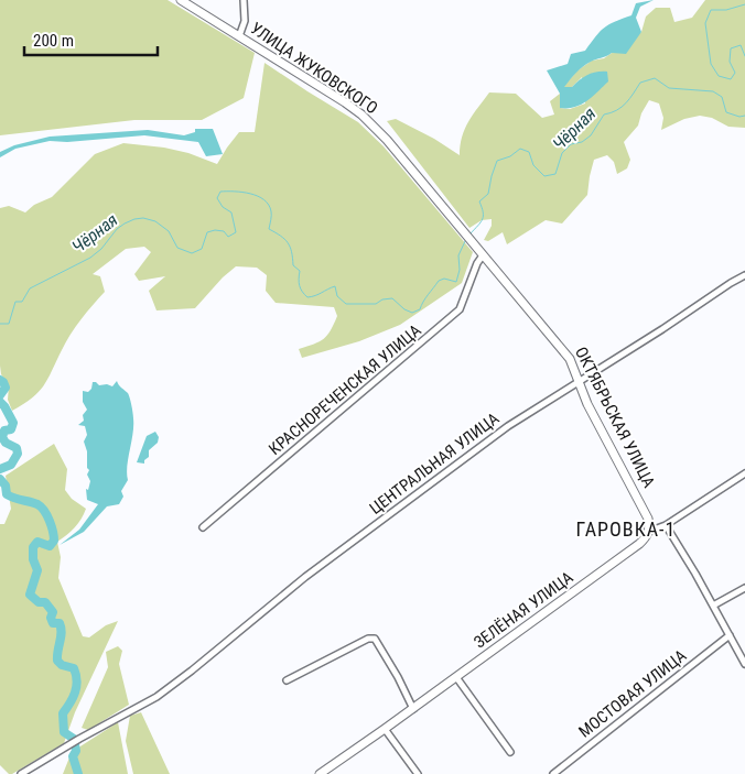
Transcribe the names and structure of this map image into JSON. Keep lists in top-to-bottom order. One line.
{"streets":{"main road":["УЛИЦА ЖУКОВСКОГО","ОКТЯБРЬСКАЯ УЛИЦА","ЗЕЛЁНАЯ УЛИЦА"],"street":["КРАСНОРЕЧЕНСКАЯ УЛИЦА","ЦЕНТРАЛЬНАЯ УЛИЦА","МОСТОВАЯ УЛИЦА"]},"crossings":[["УЛИЦА ЖУКОВСКОГО","ОКТЯБРЬСКАЯ УЛИЦА"],["КРАСНОРЕЧЕНСКАЯ УЛИЦА","ОКТЯБРЬСКАЯ УЛИЦА"],["ОКТЯБРЬСКАЯ УЛИЦА","ЦЕНТРАЛЬНАЯ УЛИЦА"],["ОКТЯБРЬСКАЯ УЛИЦА","ЗЕЛЁНАЯ УЛИЦА"]],"districts":["ГАРОВКА-1"],"water":["Чёрная"],"scale_bar":"200 m"}
